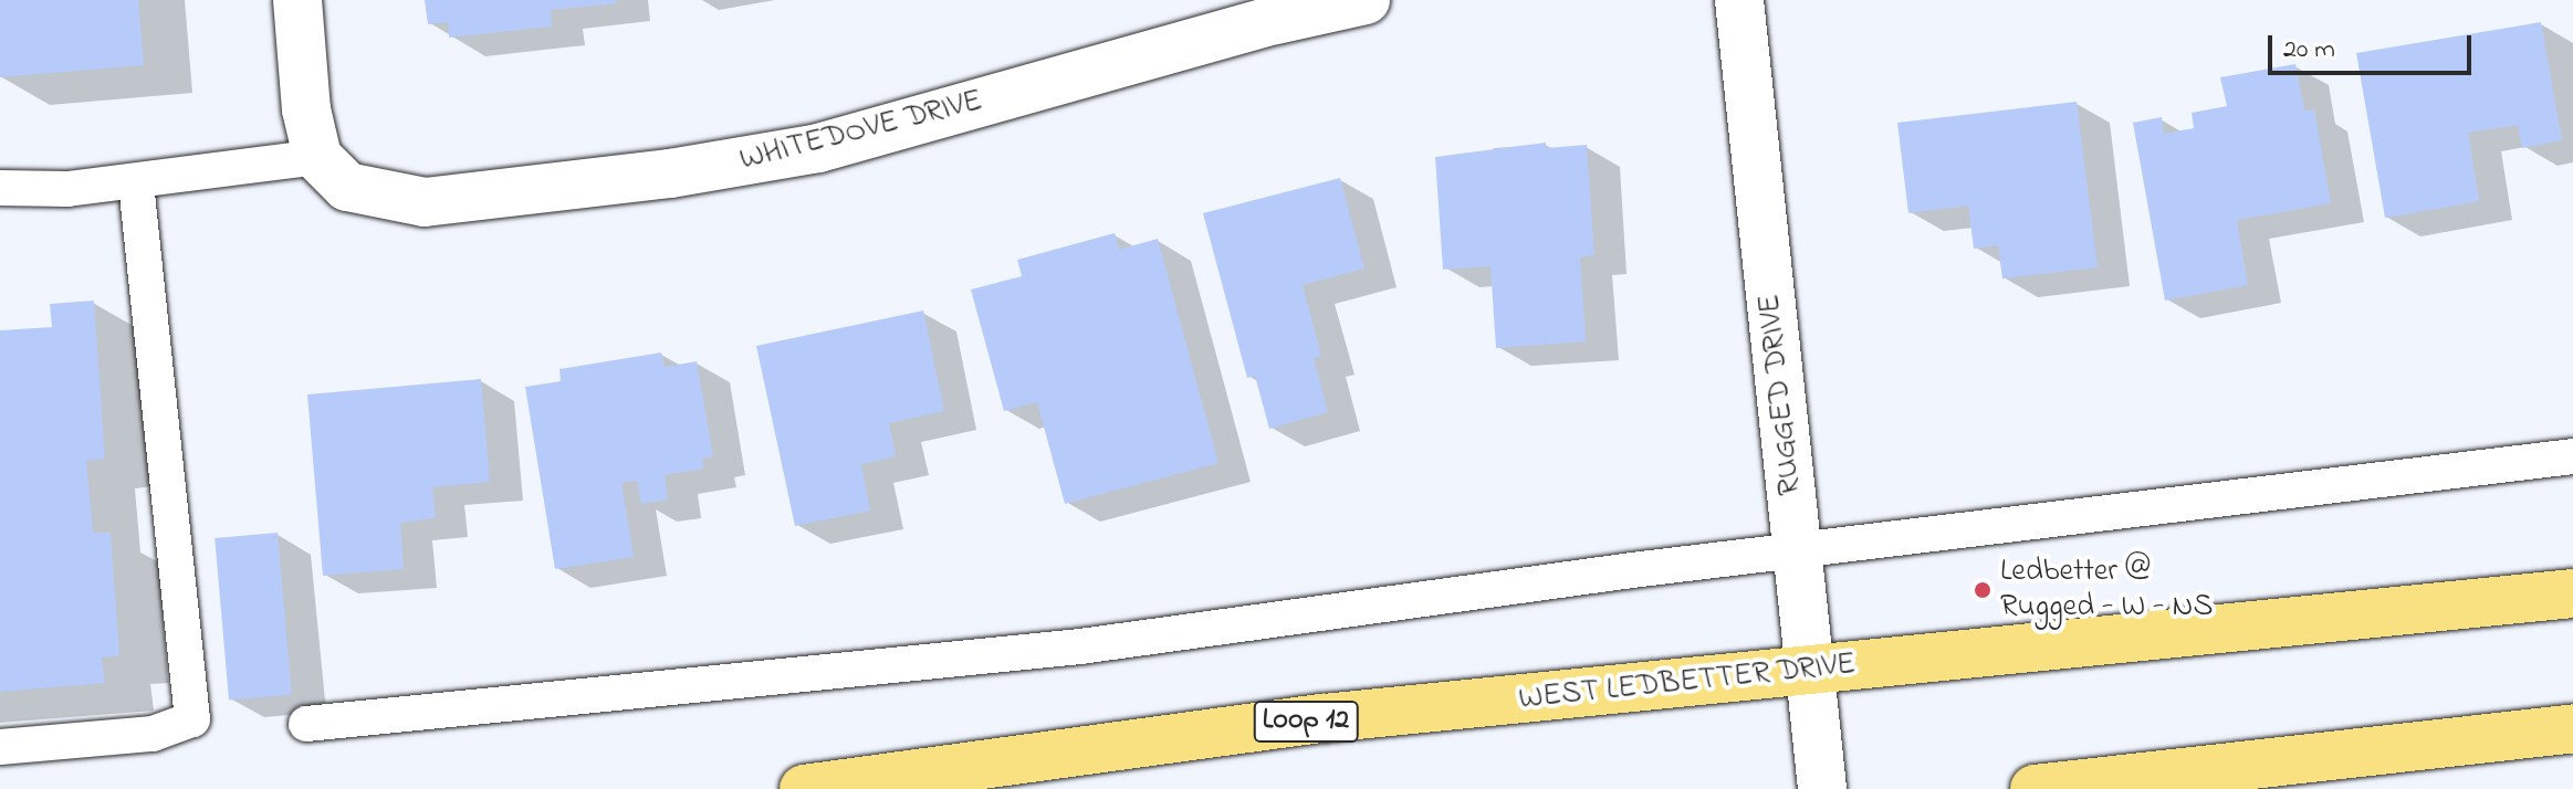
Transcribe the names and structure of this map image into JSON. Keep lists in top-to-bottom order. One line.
{"streets":{"main road":["WEST LEDBETTER DRIVE","Loop 12"],"street":["WHITEDOVE DRIVE","RUGGED DRIVE"]},"crossings":[["RUGGED DRIVE","WEST LEDBETTER DRIVE"]],"places":["Ledbetter @ Rugged - W - NS"],"scale_bar":"20 m"}
